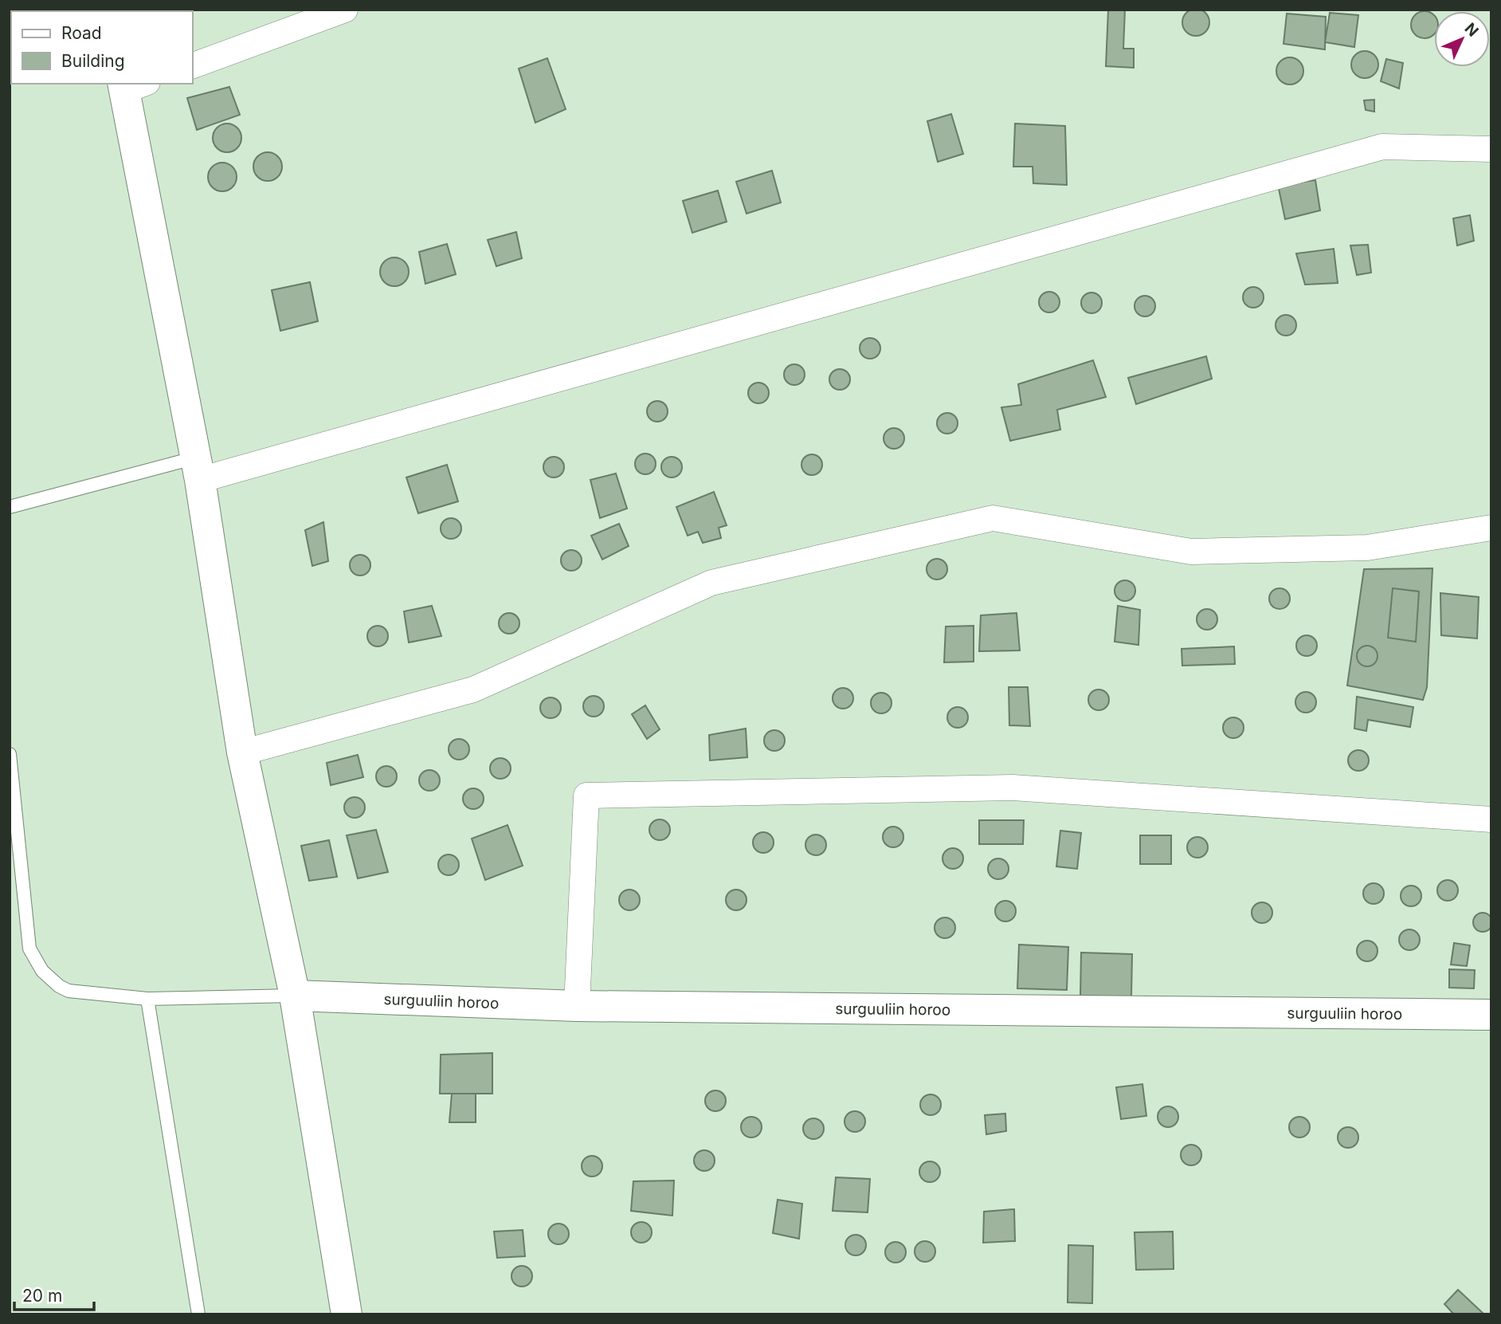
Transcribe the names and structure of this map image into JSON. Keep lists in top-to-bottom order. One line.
{"streets":{"street":["surguuliin horoo"]},"legend":["Road","Building"],"scale_bar":"20 m","north":"top right"}
